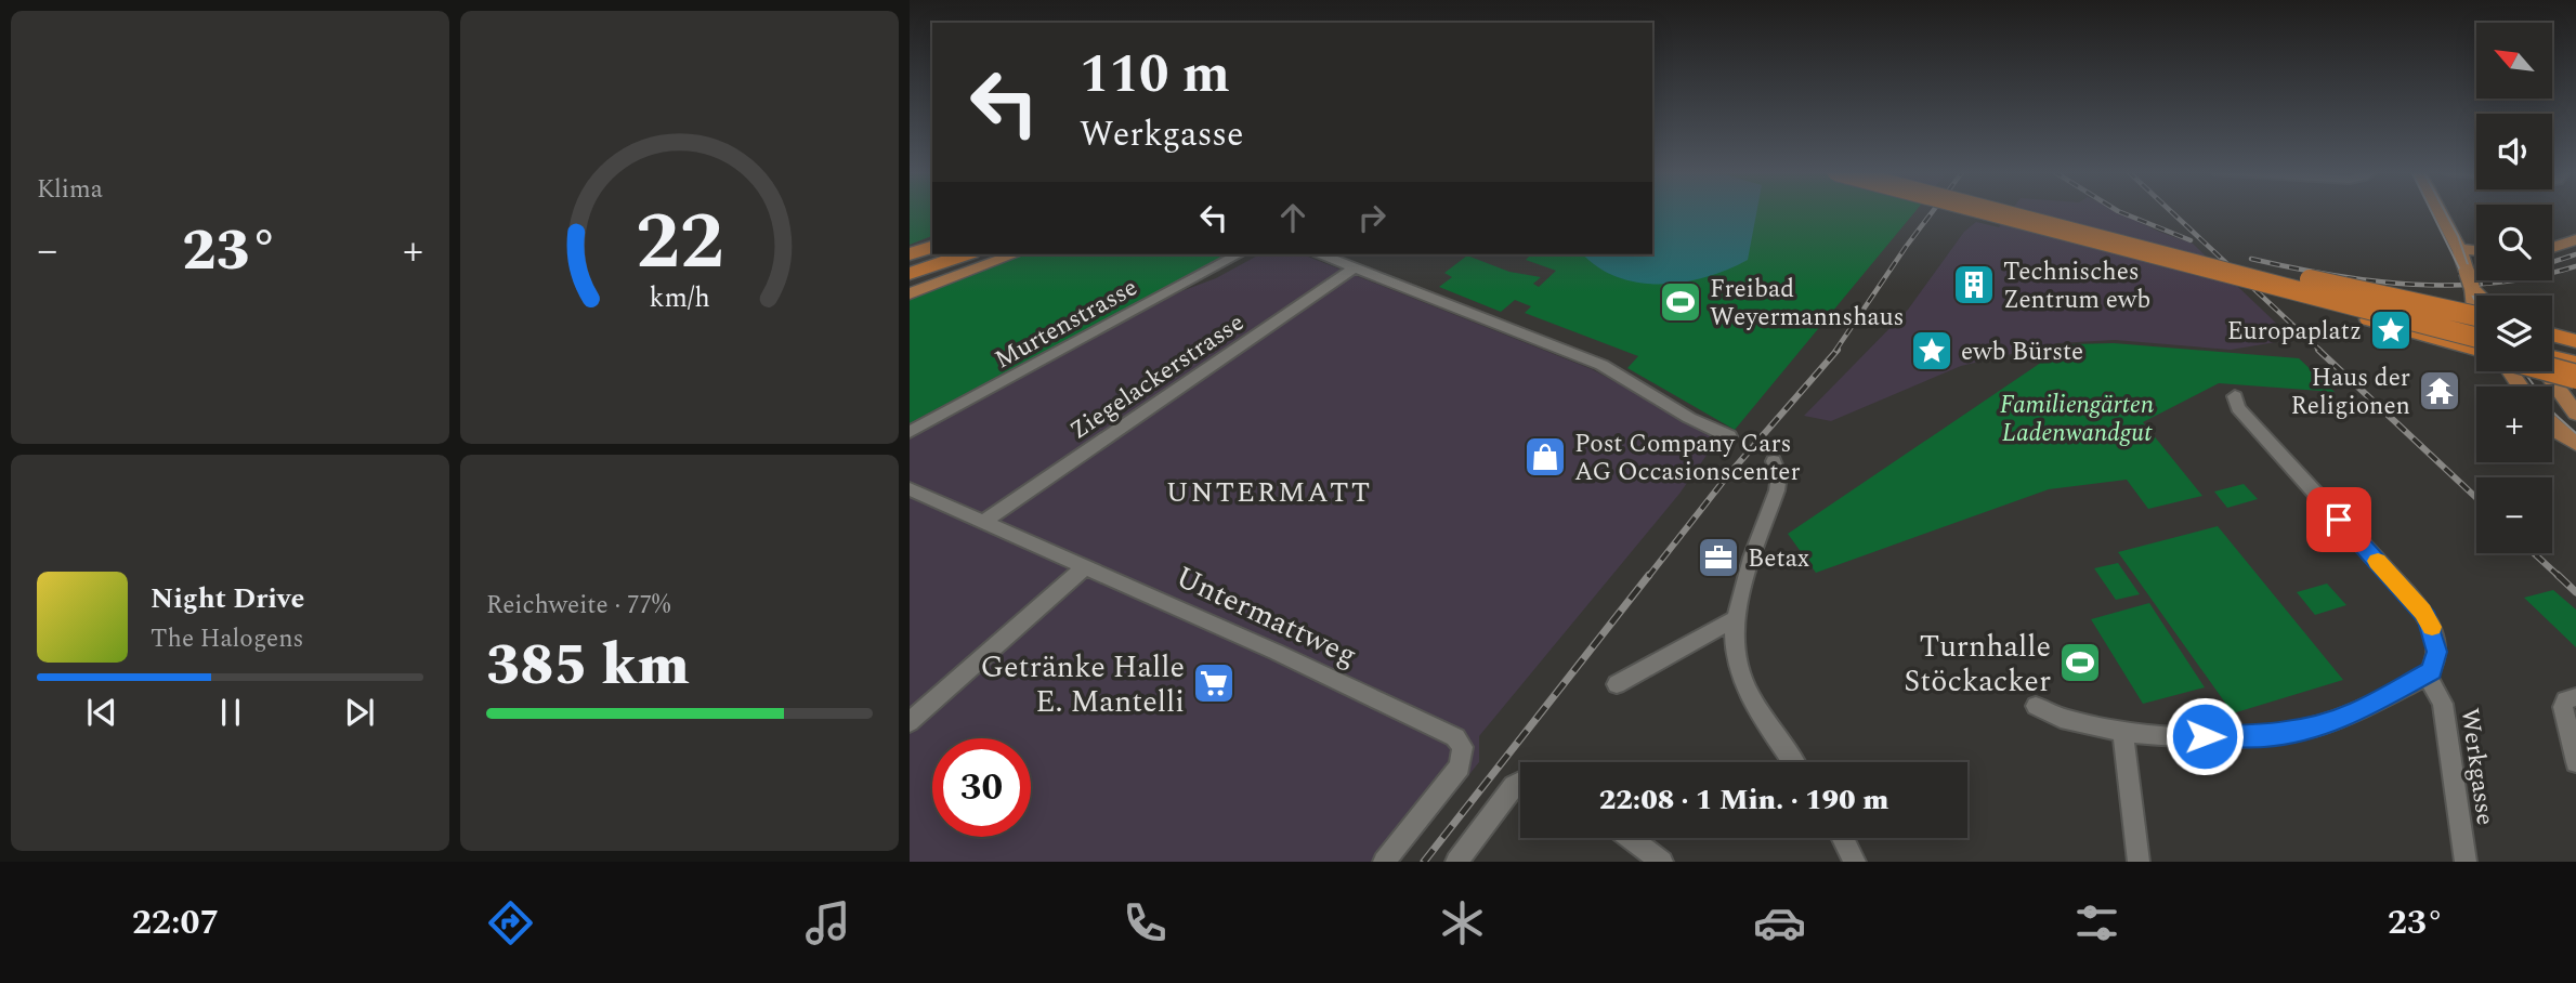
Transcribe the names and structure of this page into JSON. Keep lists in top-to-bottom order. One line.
{"streets":{"street":["Murtenstrasse","Ziegelackerstrasse","Untermattweg","Werkgasse"]},"crossings":[["Ziegelackerstrasse","Untermattweg"]],"districts":["UNTERMATT"],"parks":["Familiengärten Ladenwandgut"],"places":{"building":["Technisches Zentrum ewb"],"sports":["Freibad Weyermannshaus","Turnhalle Stöckacker"],"place":["Europaplatz","ewb Bürste"],"temple":["Haus der Religionen"],"shop":["Post Company Cars AG Occasionscenter"],"office":["Betax"],"supermarket":["Getränke Halle E. Mantelli"]},"north":"top left","page":{"tile":["Klima",["Reichweite · 77%","385 km"]],"map_buttons":["+","−"],"turn":["110 m","Werkgasse"],"heat":["−","23°","+"],"song":["Night Drive","The Halogens"],"limit":"30","trip":"22:08 · 1 Min. · 190 m","tabs":["22:07","23°"],"gauge":["22","km/h"]}}
